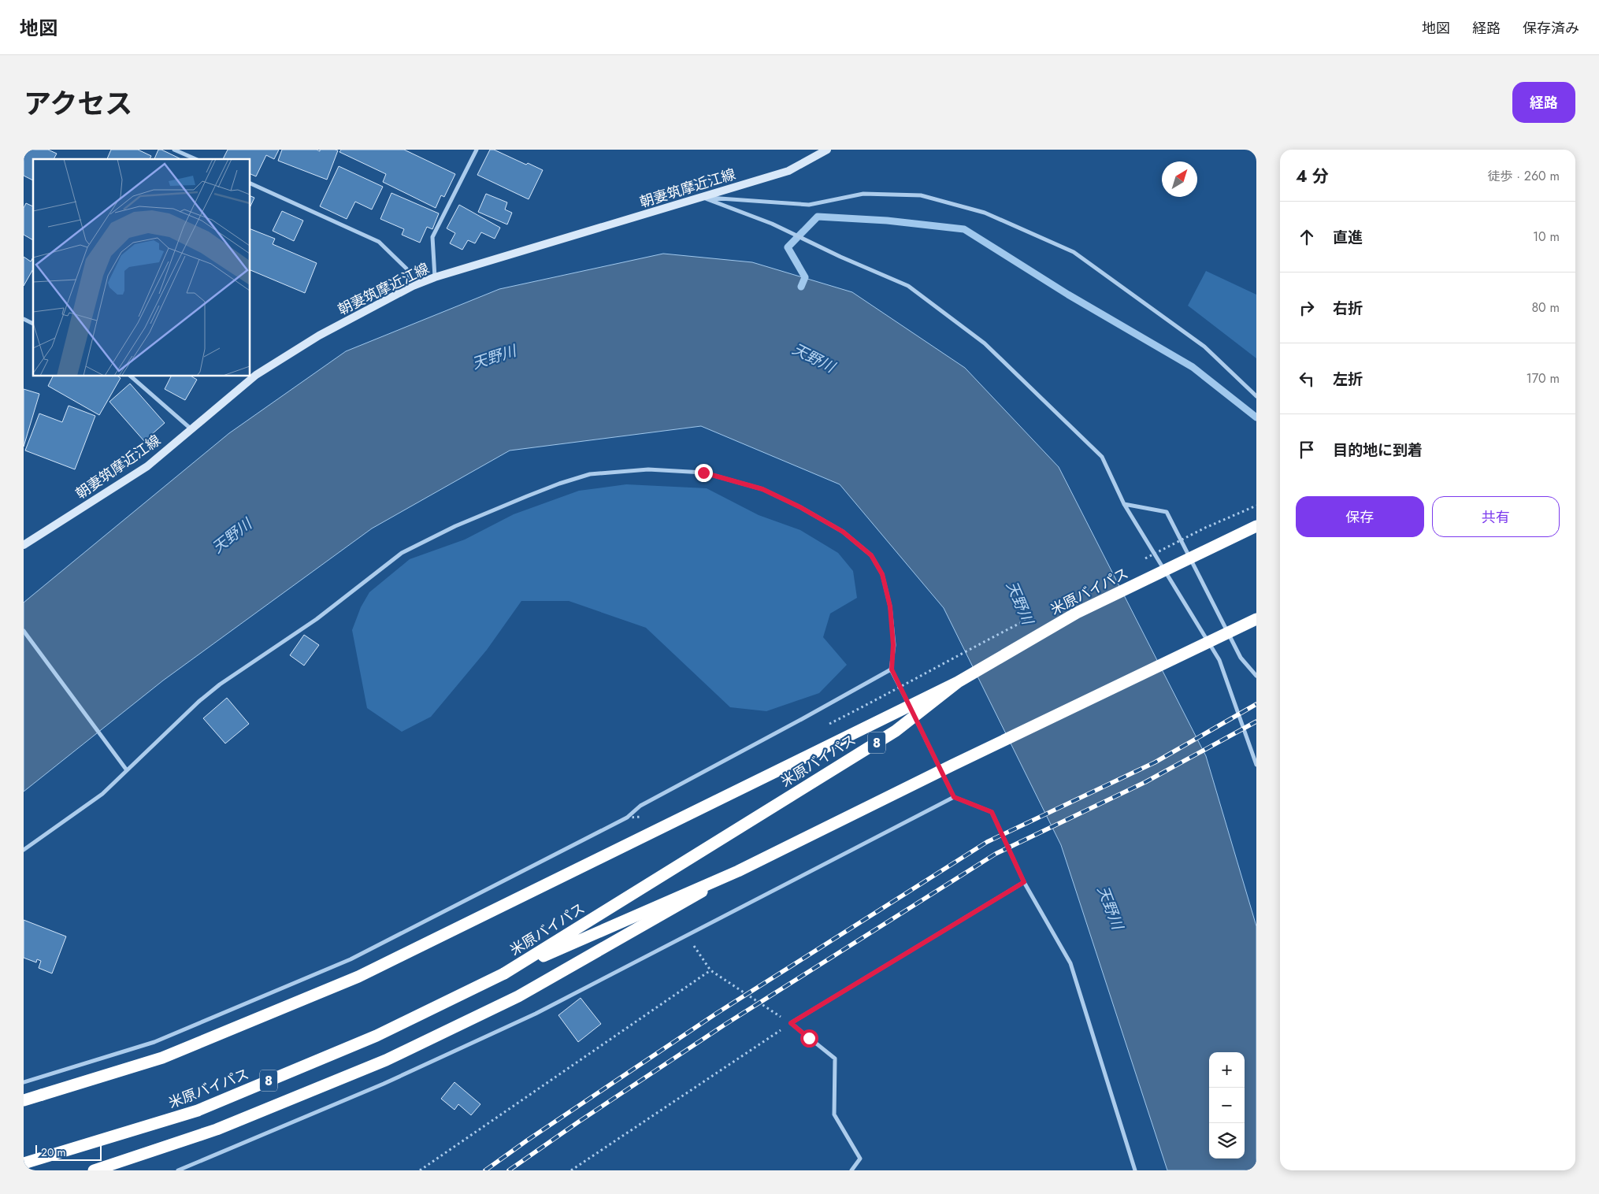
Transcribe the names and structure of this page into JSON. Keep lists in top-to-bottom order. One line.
{"streets":{"highway":["米原バイパス","8"],"main road":["朝妻筑摩近江線"]},"water":["天野川"],"scale_bar":"20 m","north":"top right","page":{"header":"地図","nav":["地図","経路","保存済み"],"title":"アクセス","buttons":["経路",["保存","共有"]],"heading":["4 分","徒歩 · 260 m"],"list":[["直進","10 m"],["右折","80 m"],["左折","170 m"],"目的地に到着"],"map_buttons":["+","−"],"scale":"20 m"}}
